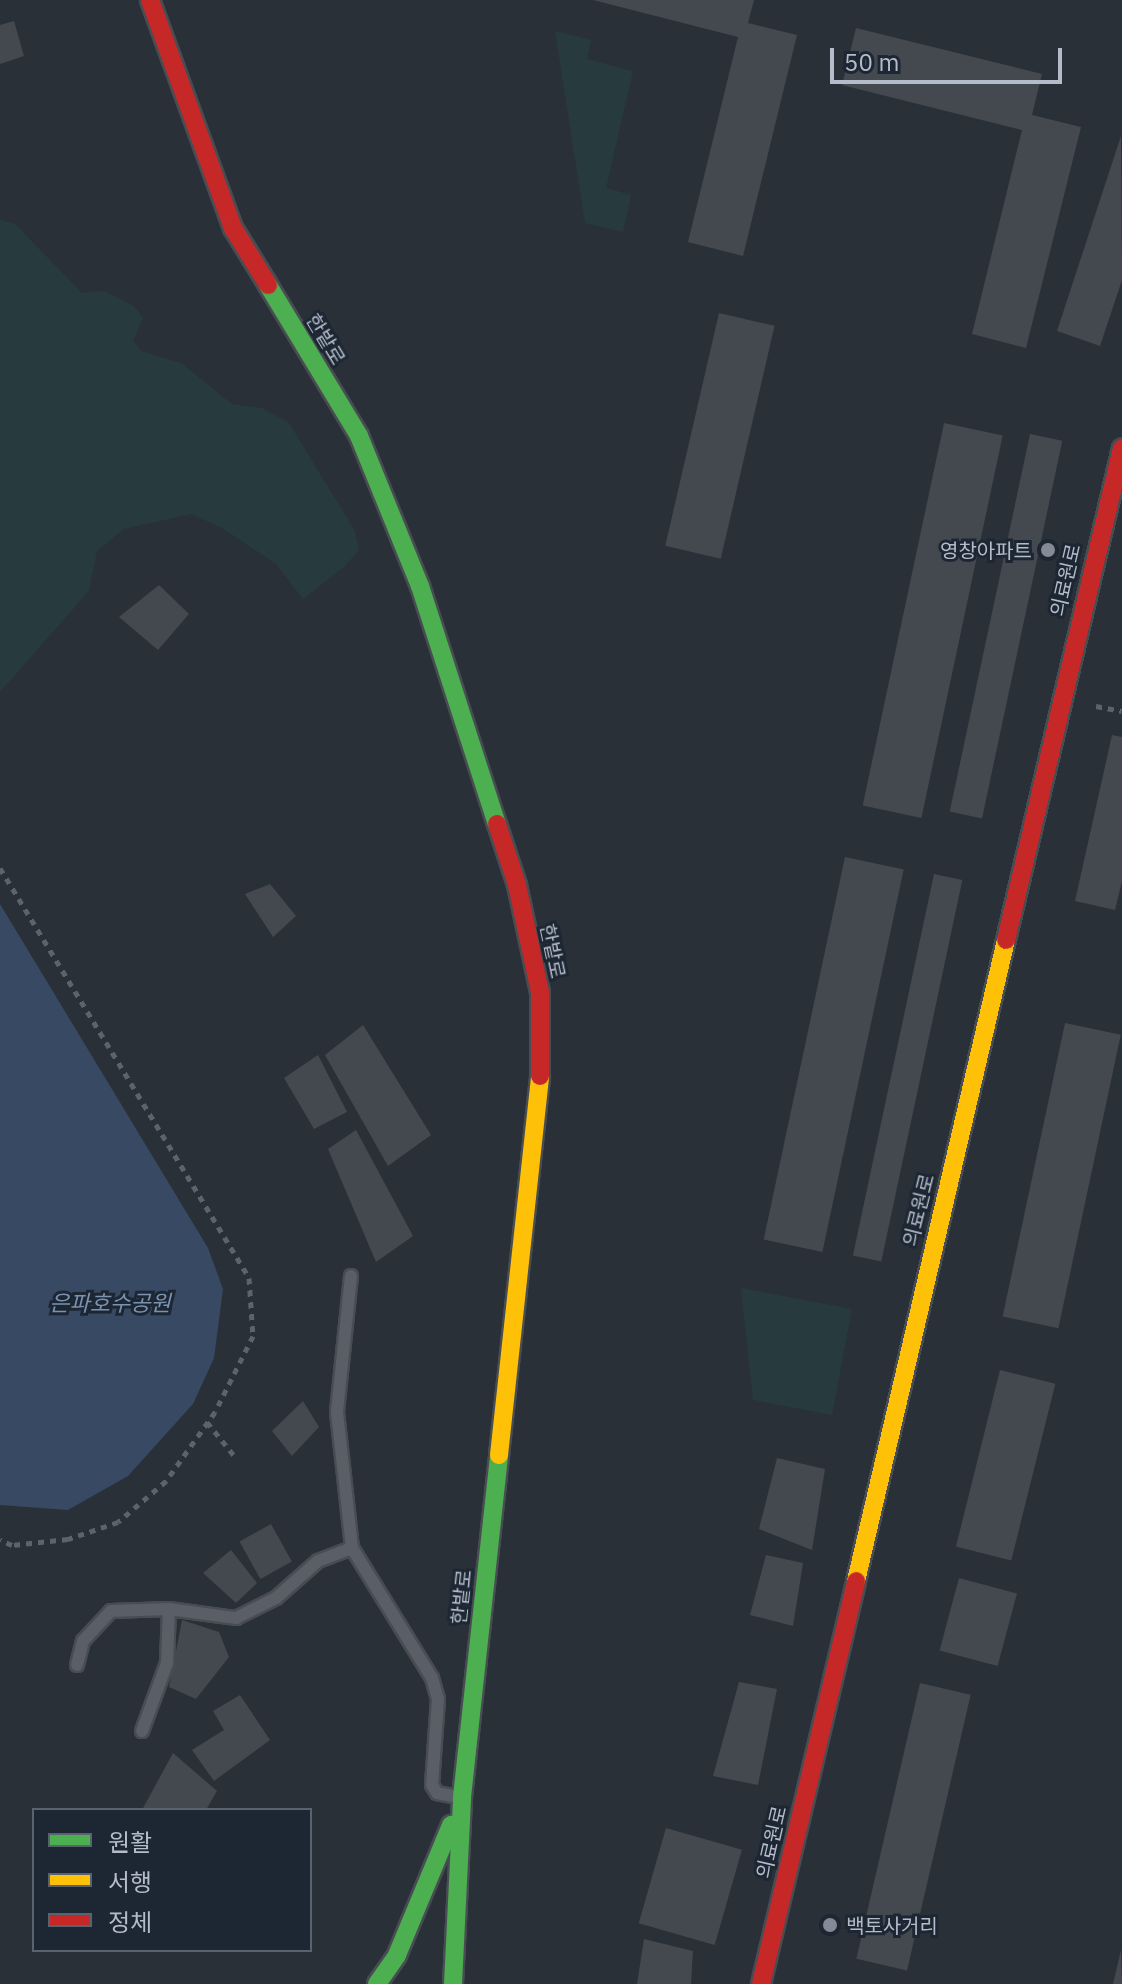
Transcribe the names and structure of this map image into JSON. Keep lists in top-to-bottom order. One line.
{"streets":{"street":["한밭로","의료원로"]},"water":["은파호수공원"],"places":["영창아파트","백토사거리"],"legend":["원활","서행","정체"],"scale_bar":"50 m"}
